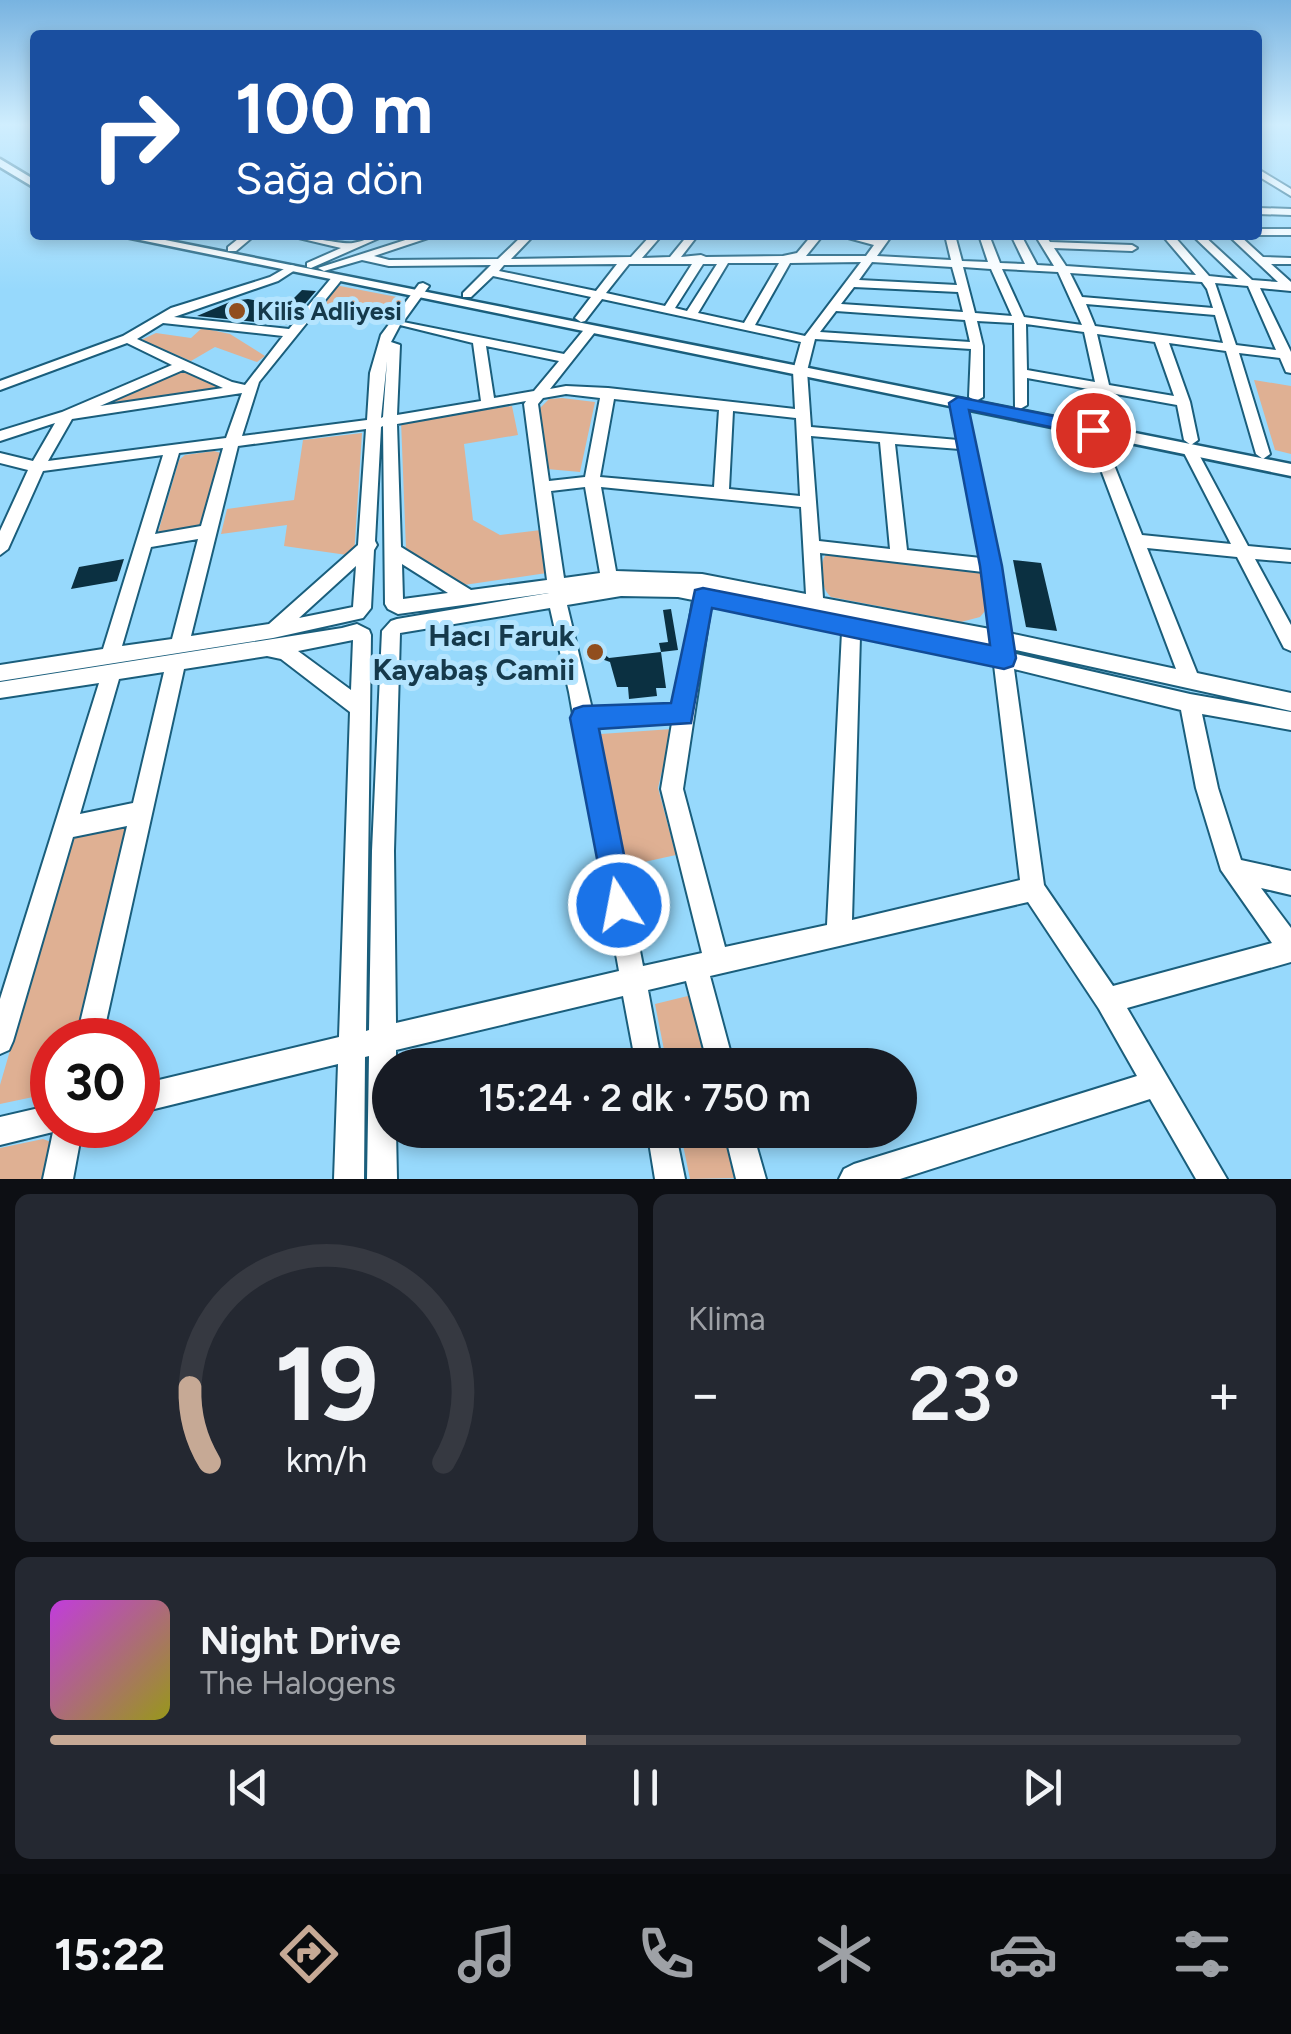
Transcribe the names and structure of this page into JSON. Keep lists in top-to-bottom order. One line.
{"places":["Kilis Adliyesi","Hacı Faruk Kayabaş Camii"],"page":{"turn":["100 m","Sağa dön"],"limit":"30","trip":"15:24 · 2 dk · 750 m","tile":"Klima","heat":["−","23°","+"],"song":["Night Drive","The Halogens"],"tabs":"15:22","gauge":["19","km/h"]}}
